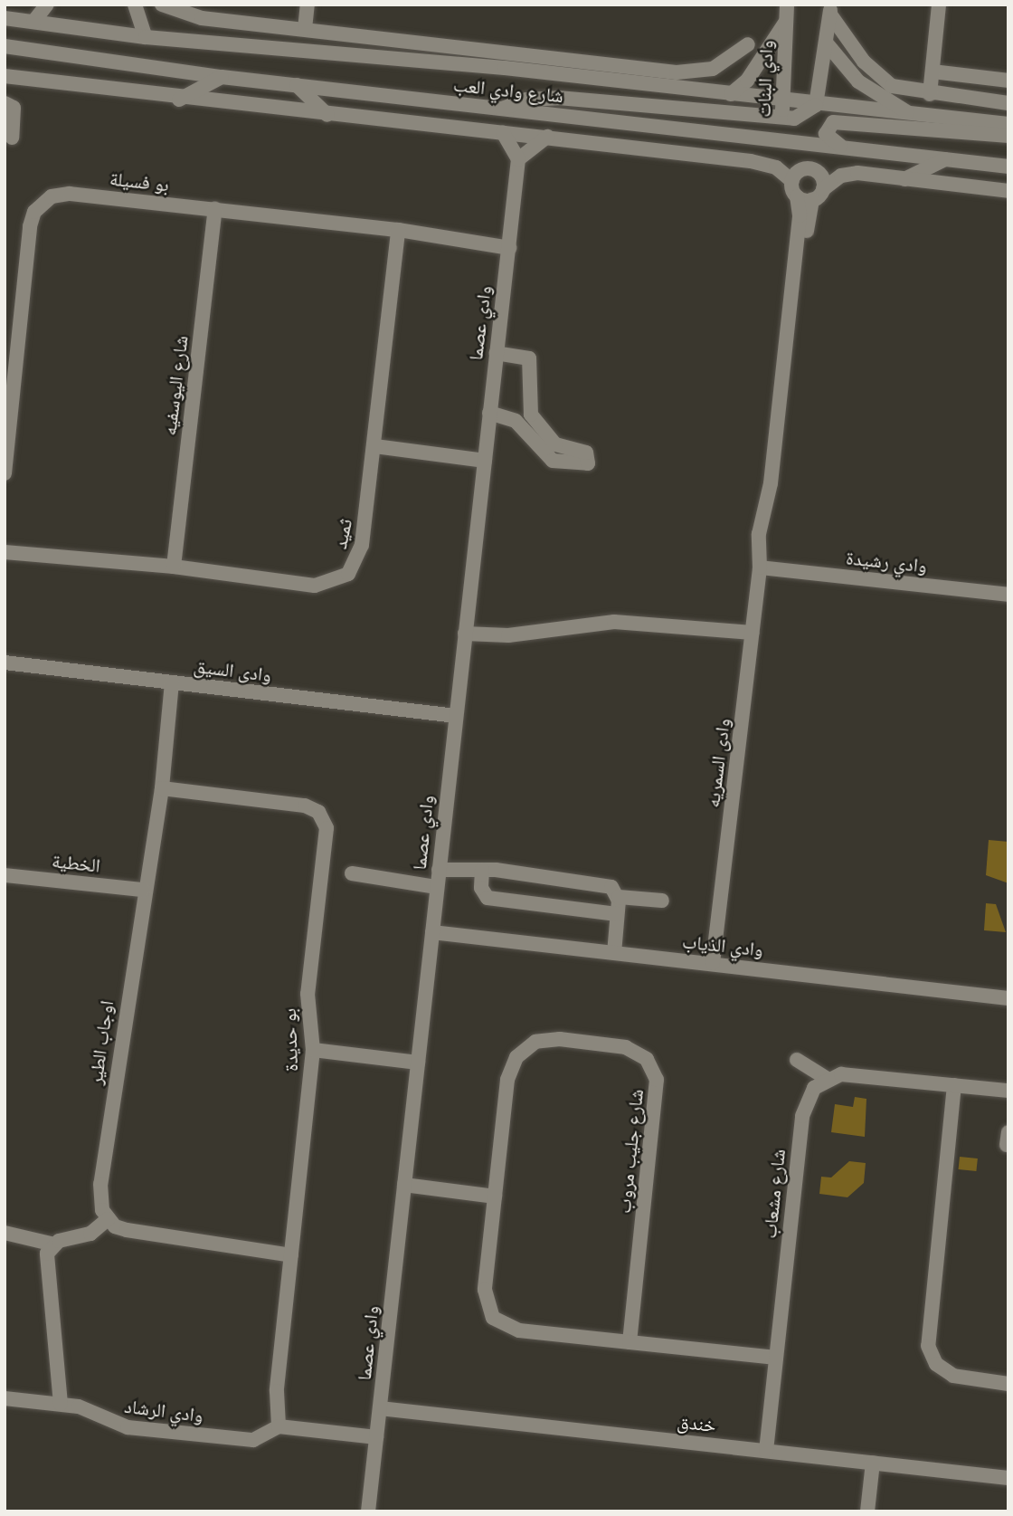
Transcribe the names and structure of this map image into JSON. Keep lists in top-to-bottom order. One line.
{"streets":{"street":["وادي البنات","شارع وادي العب","بو فسيلة","وادي عصما","شارع اليوسفيه","ثميد","وادي رشيدة","وادى السيق","وادى السمريه","الخطية","وادي الذياب","بو حديدة","اوجاب الطير","شارع جليب مروب","شارع مشعاب","وادي الرشاد","خندق"]},"crossings":[["وادي البنات","شارع وادي العب"],["بو فسيلة","وادي عصما"],["بو فسيلة","شارع اليوسفيه"],["بو فسيلة","ثميد"],["وادي عصما","وادى السيق"],["وادي عصما","وادي الذياب"],["وادي عصما","خندق"],["شارع اليوسفيه","ثميد"],["وادي رشيدة","وادى السمريه"],["وادى السيق","اوجاب الطير"],["وادى السمريه","وادي الذياب"],["الخطية","اوجاب الطير"],["بو حديدة","اوجاب الطير"],["بو حديدة","وادي الرشاد"],["شارع جليب مروب","شارع مشعاب"],["شارع مشعاب","خندق"]]}
